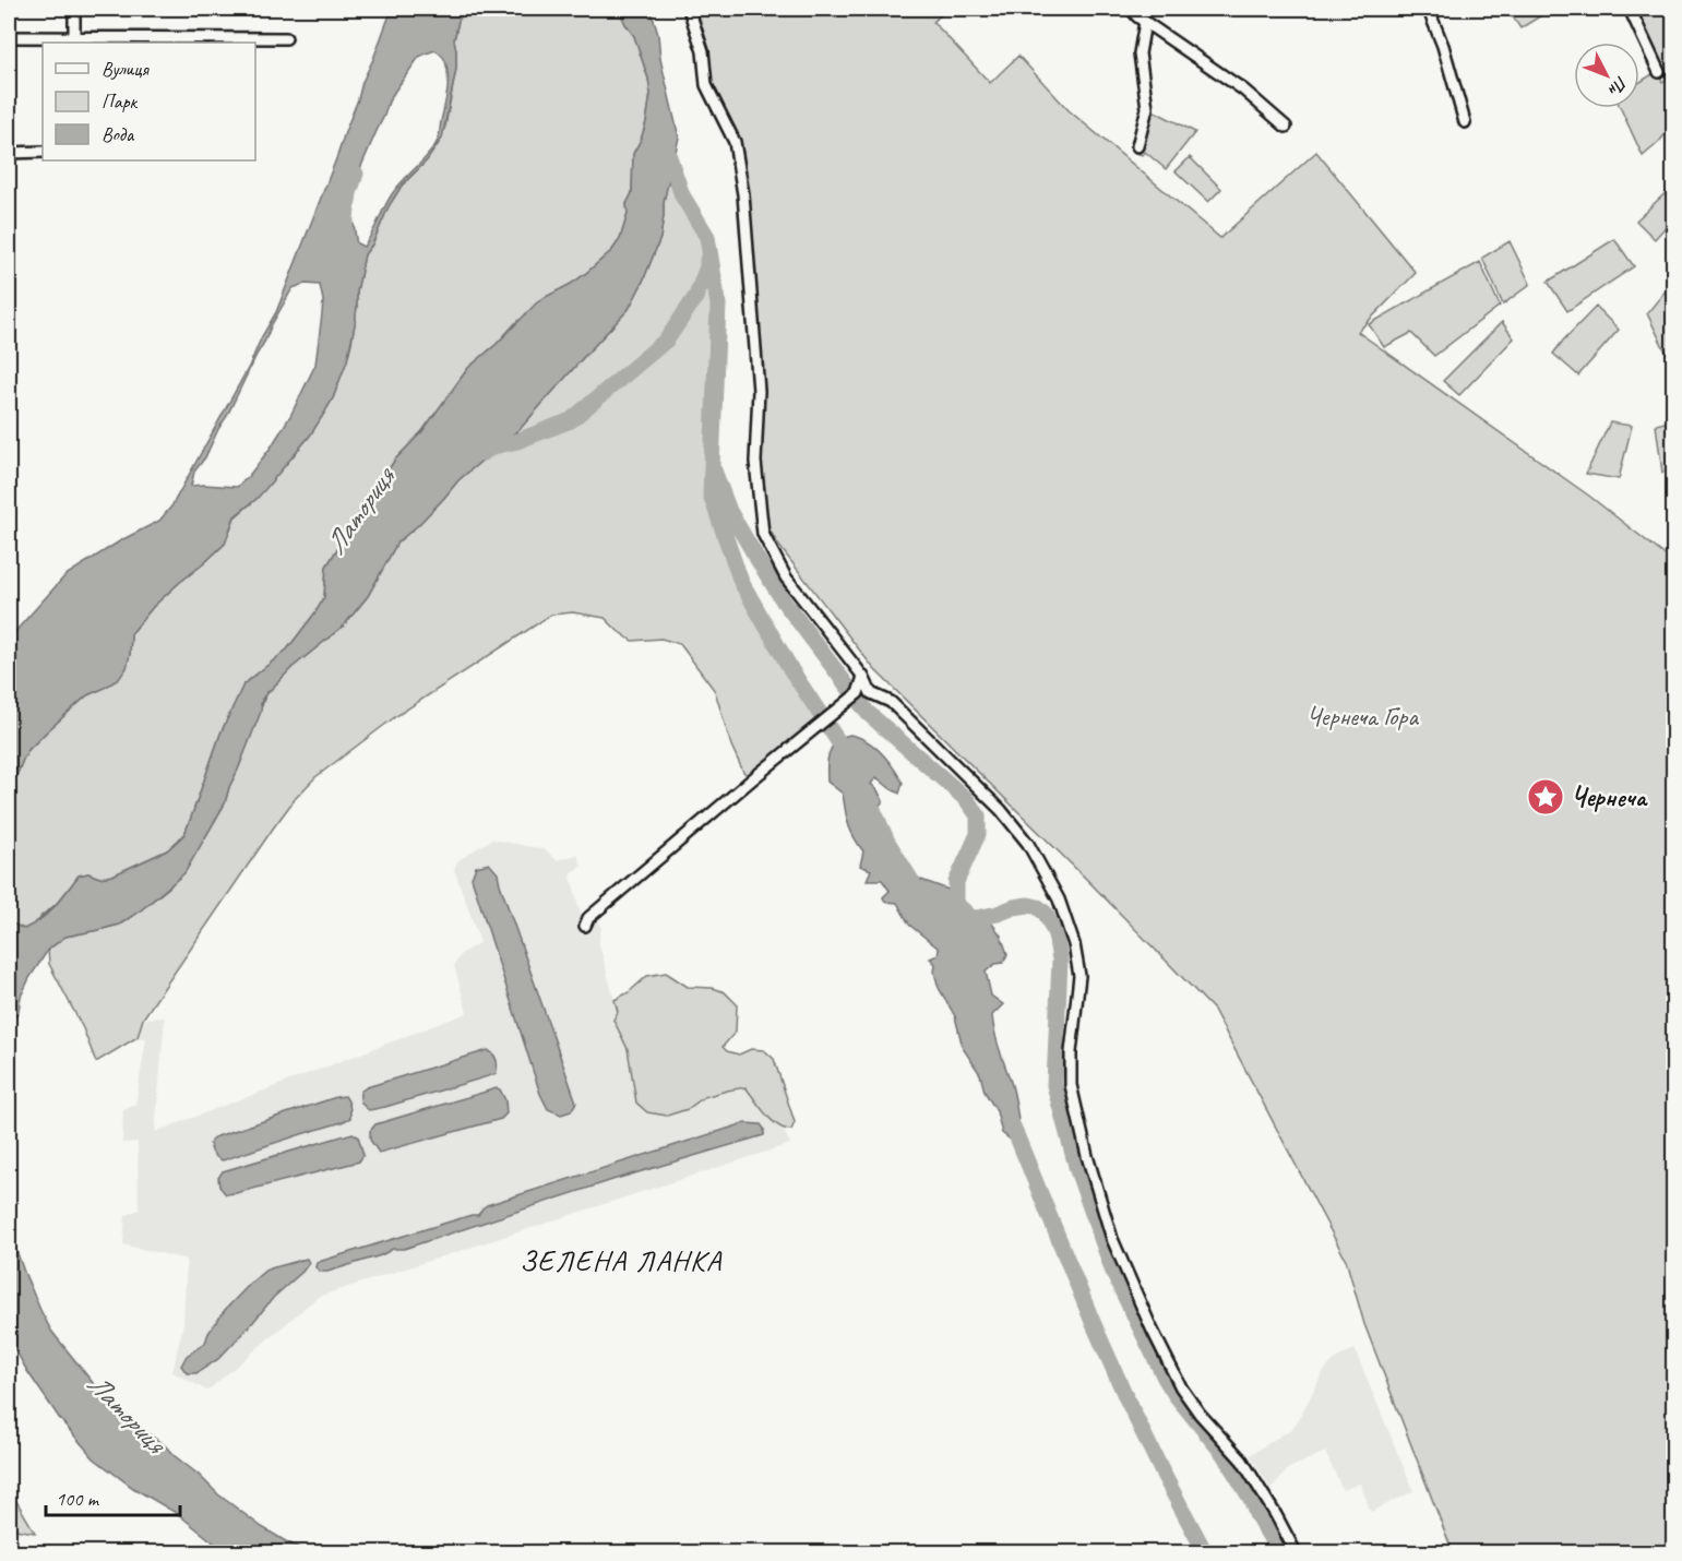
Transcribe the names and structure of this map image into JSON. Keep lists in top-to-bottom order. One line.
{"districts":["ЗЕЛЕНА ЛАНКА"],"water":["Латориця"],"parks":["Чернеча Гора"],"places":{"place":["Чернеча"]},"legend":["Вулиця","Парк","Вода"],"scale_bar":"100 m","north":"bottom right"}
